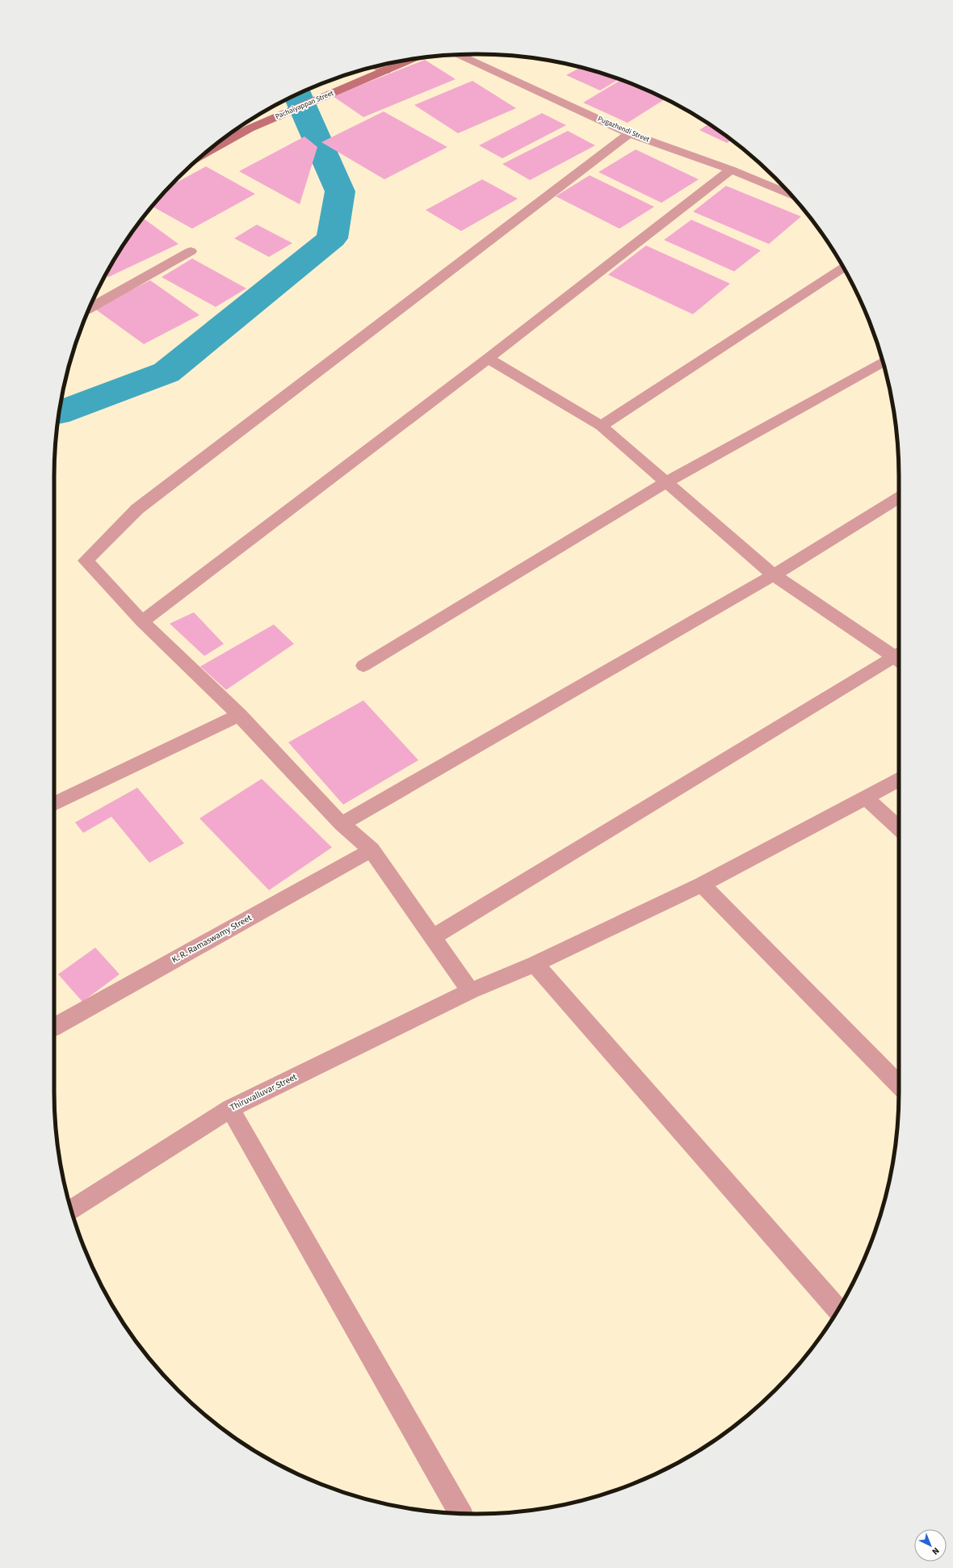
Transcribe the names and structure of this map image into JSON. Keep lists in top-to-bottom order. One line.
{"streets":{"main road":["Pachaiyappan Street"],"street":["Pugazhendi Street","K. R. Ramaswamy Street","Thiruvalluvar Street"]},"north":"bottom right"}
